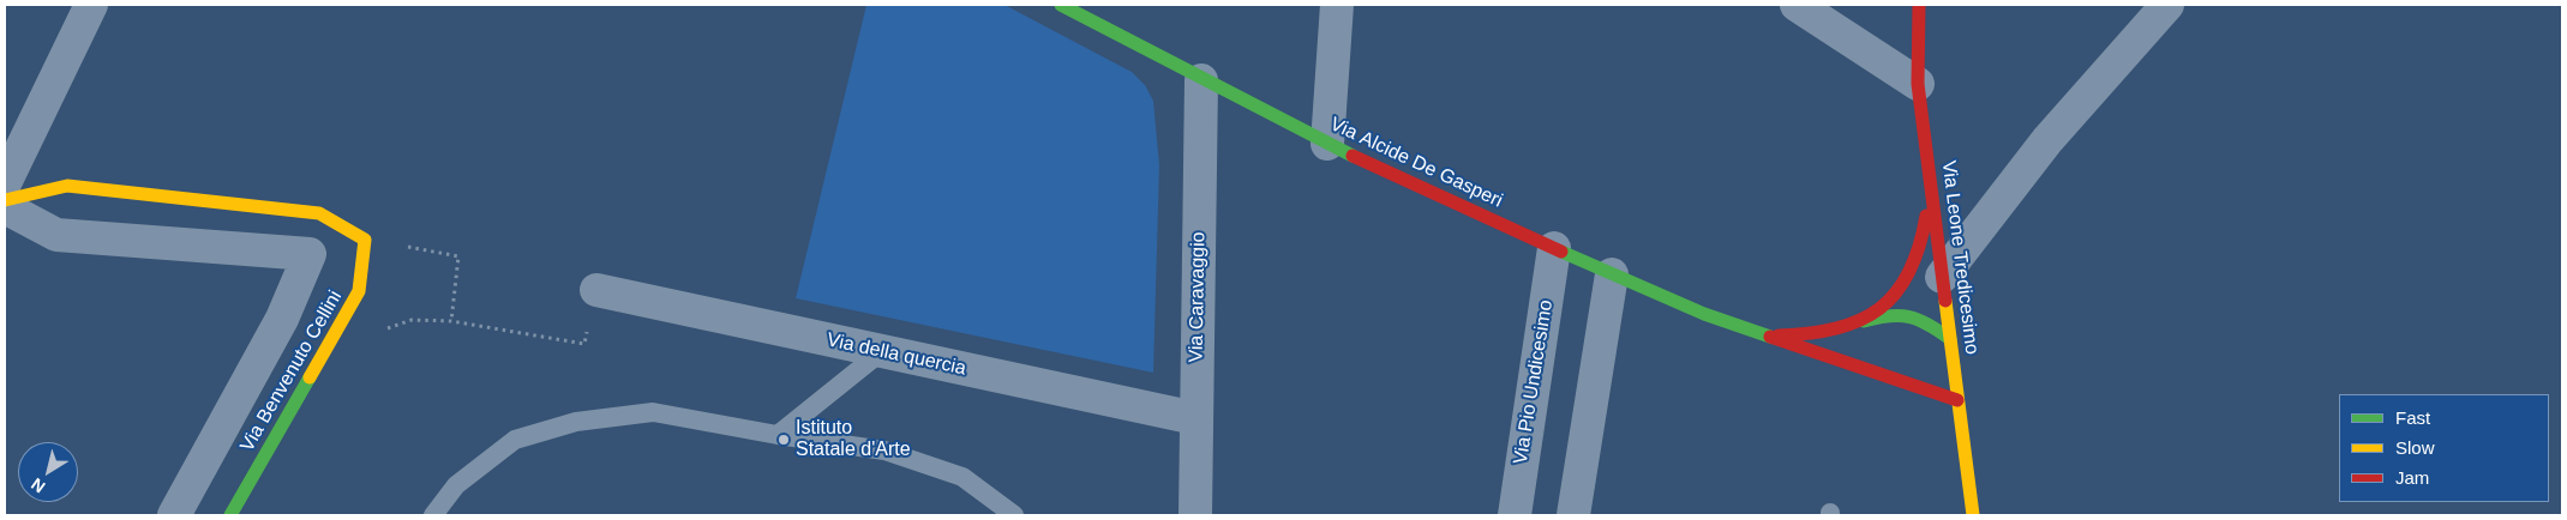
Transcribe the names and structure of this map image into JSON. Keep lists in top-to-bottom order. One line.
{"streets":{"street":["Via Alcide De Gasperi","Via Leone Tredicesimo","Via Caravaggio","Via della quercia","Via Benvenuto Cellini","Via Pio Undicesimo"]},"crossings":[["Via Alcide De Gasperi","Via Leone Tredicesimo"],["Via Alcide De Gasperi","Via Caravaggio"],["Via Alcide De Gasperi","Via Pio Undicesimo"],["Via Caravaggio","Via della quercia"]],"places":["Istituto Statale d'Arte"],"legend":["Fast","Slow","Jam"],"north":"bottom left"}
